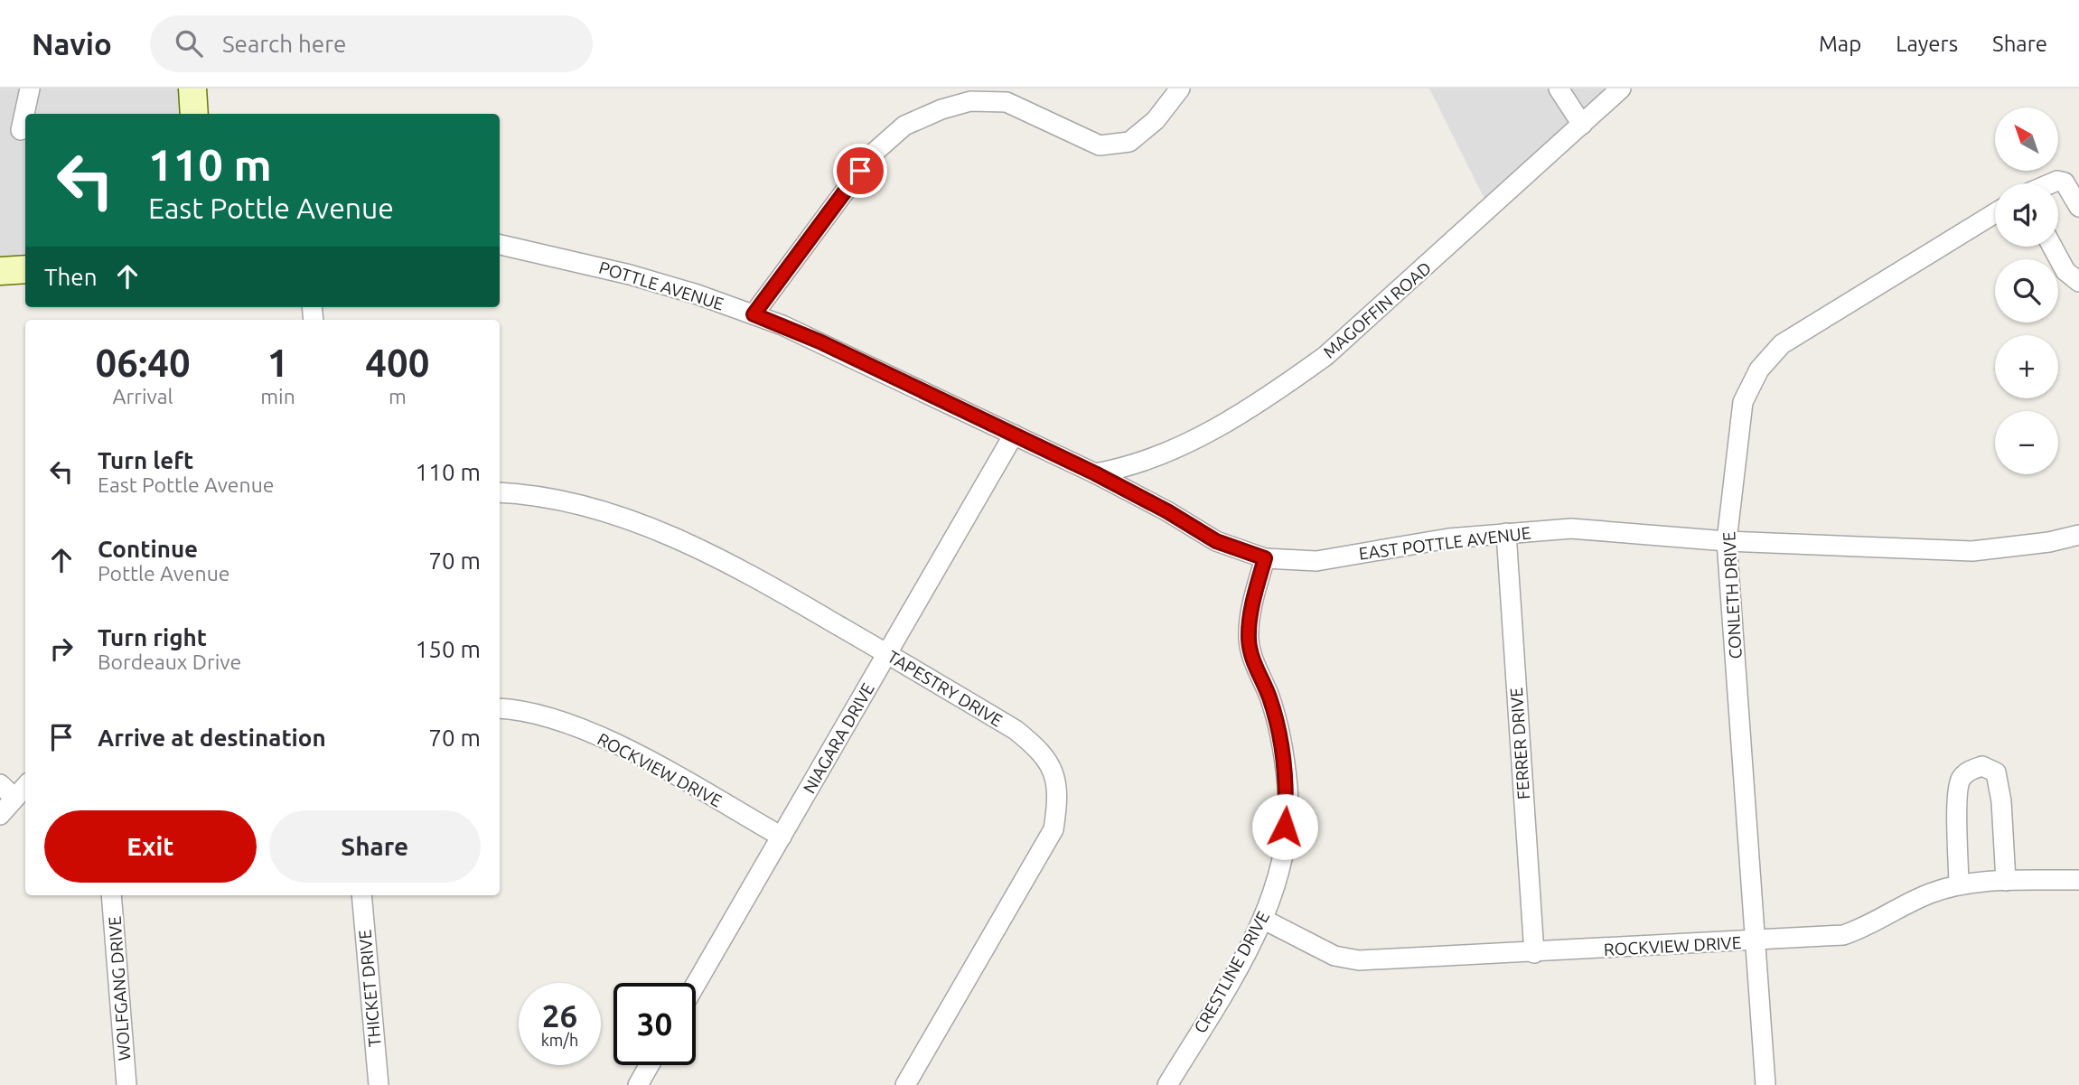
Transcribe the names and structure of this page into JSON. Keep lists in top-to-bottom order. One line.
{"streets":{"street":["POTTLE AVENUE","MAGOFFIN ROAD","EAST POTTLE AVENUE","CONLETH DRIVE","TAPESTRY DRIVE","NIAGARA DRIVE","FERRER DRIVE","ROCKVIEW DRIVE","CRESTLINE DRIVE","WOLFGANG DRIVE","THICKET DRIVE"]},"crossings":[["POTTLE AVENUE","MAGOFFIN ROAD"],["POTTLE AVENUE","EAST POTTLE AVENUE"],["POTTLE AVENUE","NIAGARA DRIVE"],["MAGOFFIN ROAD","EAST POTTLE AVENUE"],["EAST POTTLE AVENUE","CONLETH DRIVE"],["EAST POTTLE AVENUE","FERRER DRIVE"],["EAST POTTLE AVENUE","CRESTLINE DRIVE"],["CONLETH DRIVE","ROCKVIEW DRIVE"],["TAPESTRY DRIVE","NIAGARA DRIVE"],["NIAGARA DRIVE","ROCKVIEW DRIVE"],["FERRER DRIVE","ROCKVIEW DRIVE"],["ROCKVIEW DRIVE","CRESTLINE DRIVE"]],"north":"top left","page":{"header":"Navio","search":"Search here","nav":["Map","Layers","Share"],"map_buttons":["+","−"],"turn":["110 m","East Pottle Avenue"],"then":"Then","eta":["06:40","Arrival","1","min","400","m"],"list":[{"name":"Turn left","note":"East Pottle Avenue","value":"110 m"},{"name":"Continue","note":"Pottle Avenue","value":"70 m"},{"name":"Turn right","note":"Bordeaux Drive","value":"150 m"},{"name":"Arrive at destination","value":"70 m"}],"buttons":["Exit","Share"],"speed":"26 km/h","limit":"30"}}
